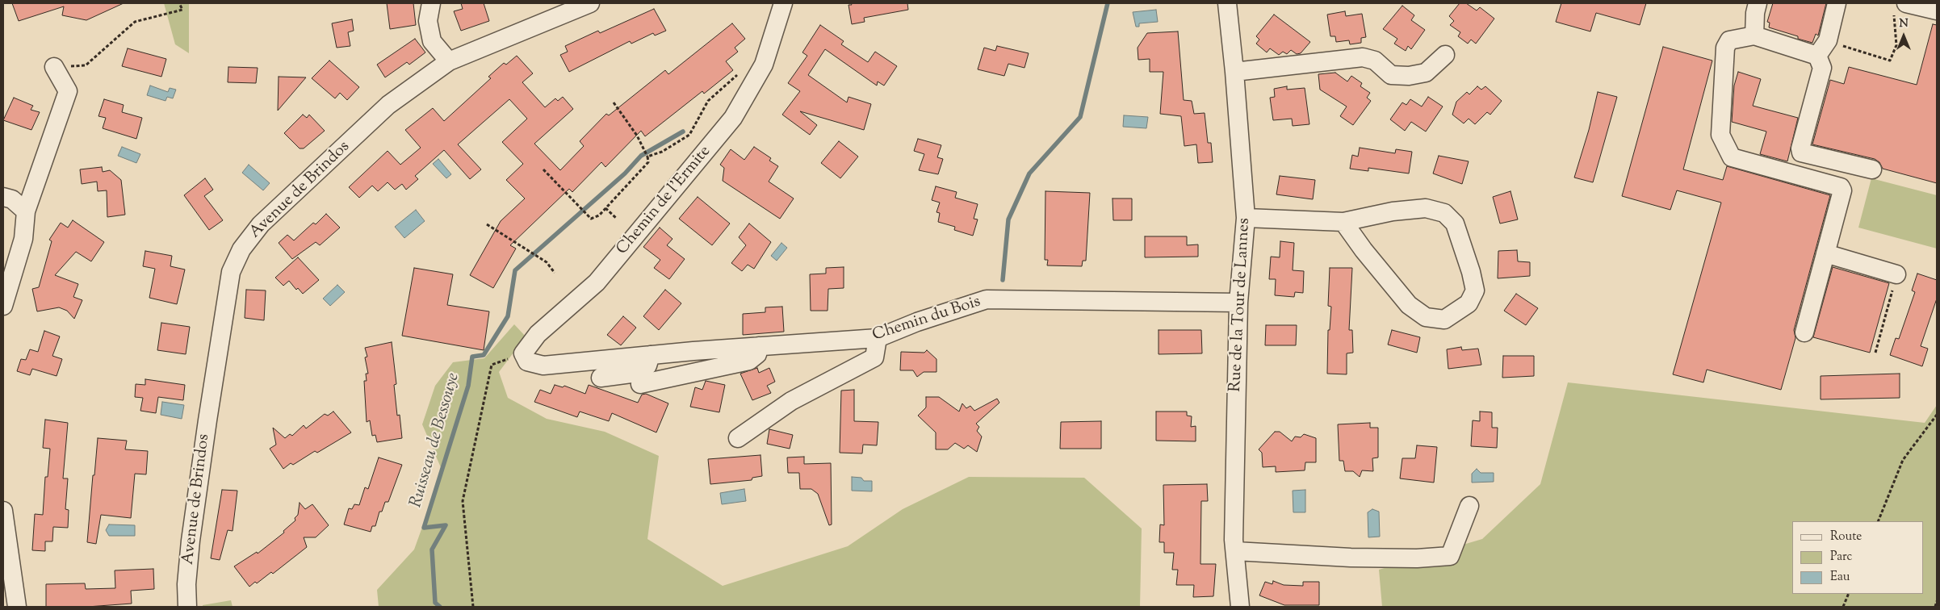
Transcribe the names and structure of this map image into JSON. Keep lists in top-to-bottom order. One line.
{"streets":{"street":["Avenue de Brindos","Chemin de l'Ermite","Rue de la Tour de Lannes","Chemin du Bois"]},"crossings":[["Chemin de l'Ermite","Chemin du Bois"],["Rue de la Tour de Lannes","Chemin du Bois"]],"water":["Ruisseau de Bessouye"],"legend":["Route","Parc","Eau"],"north":"top"}
